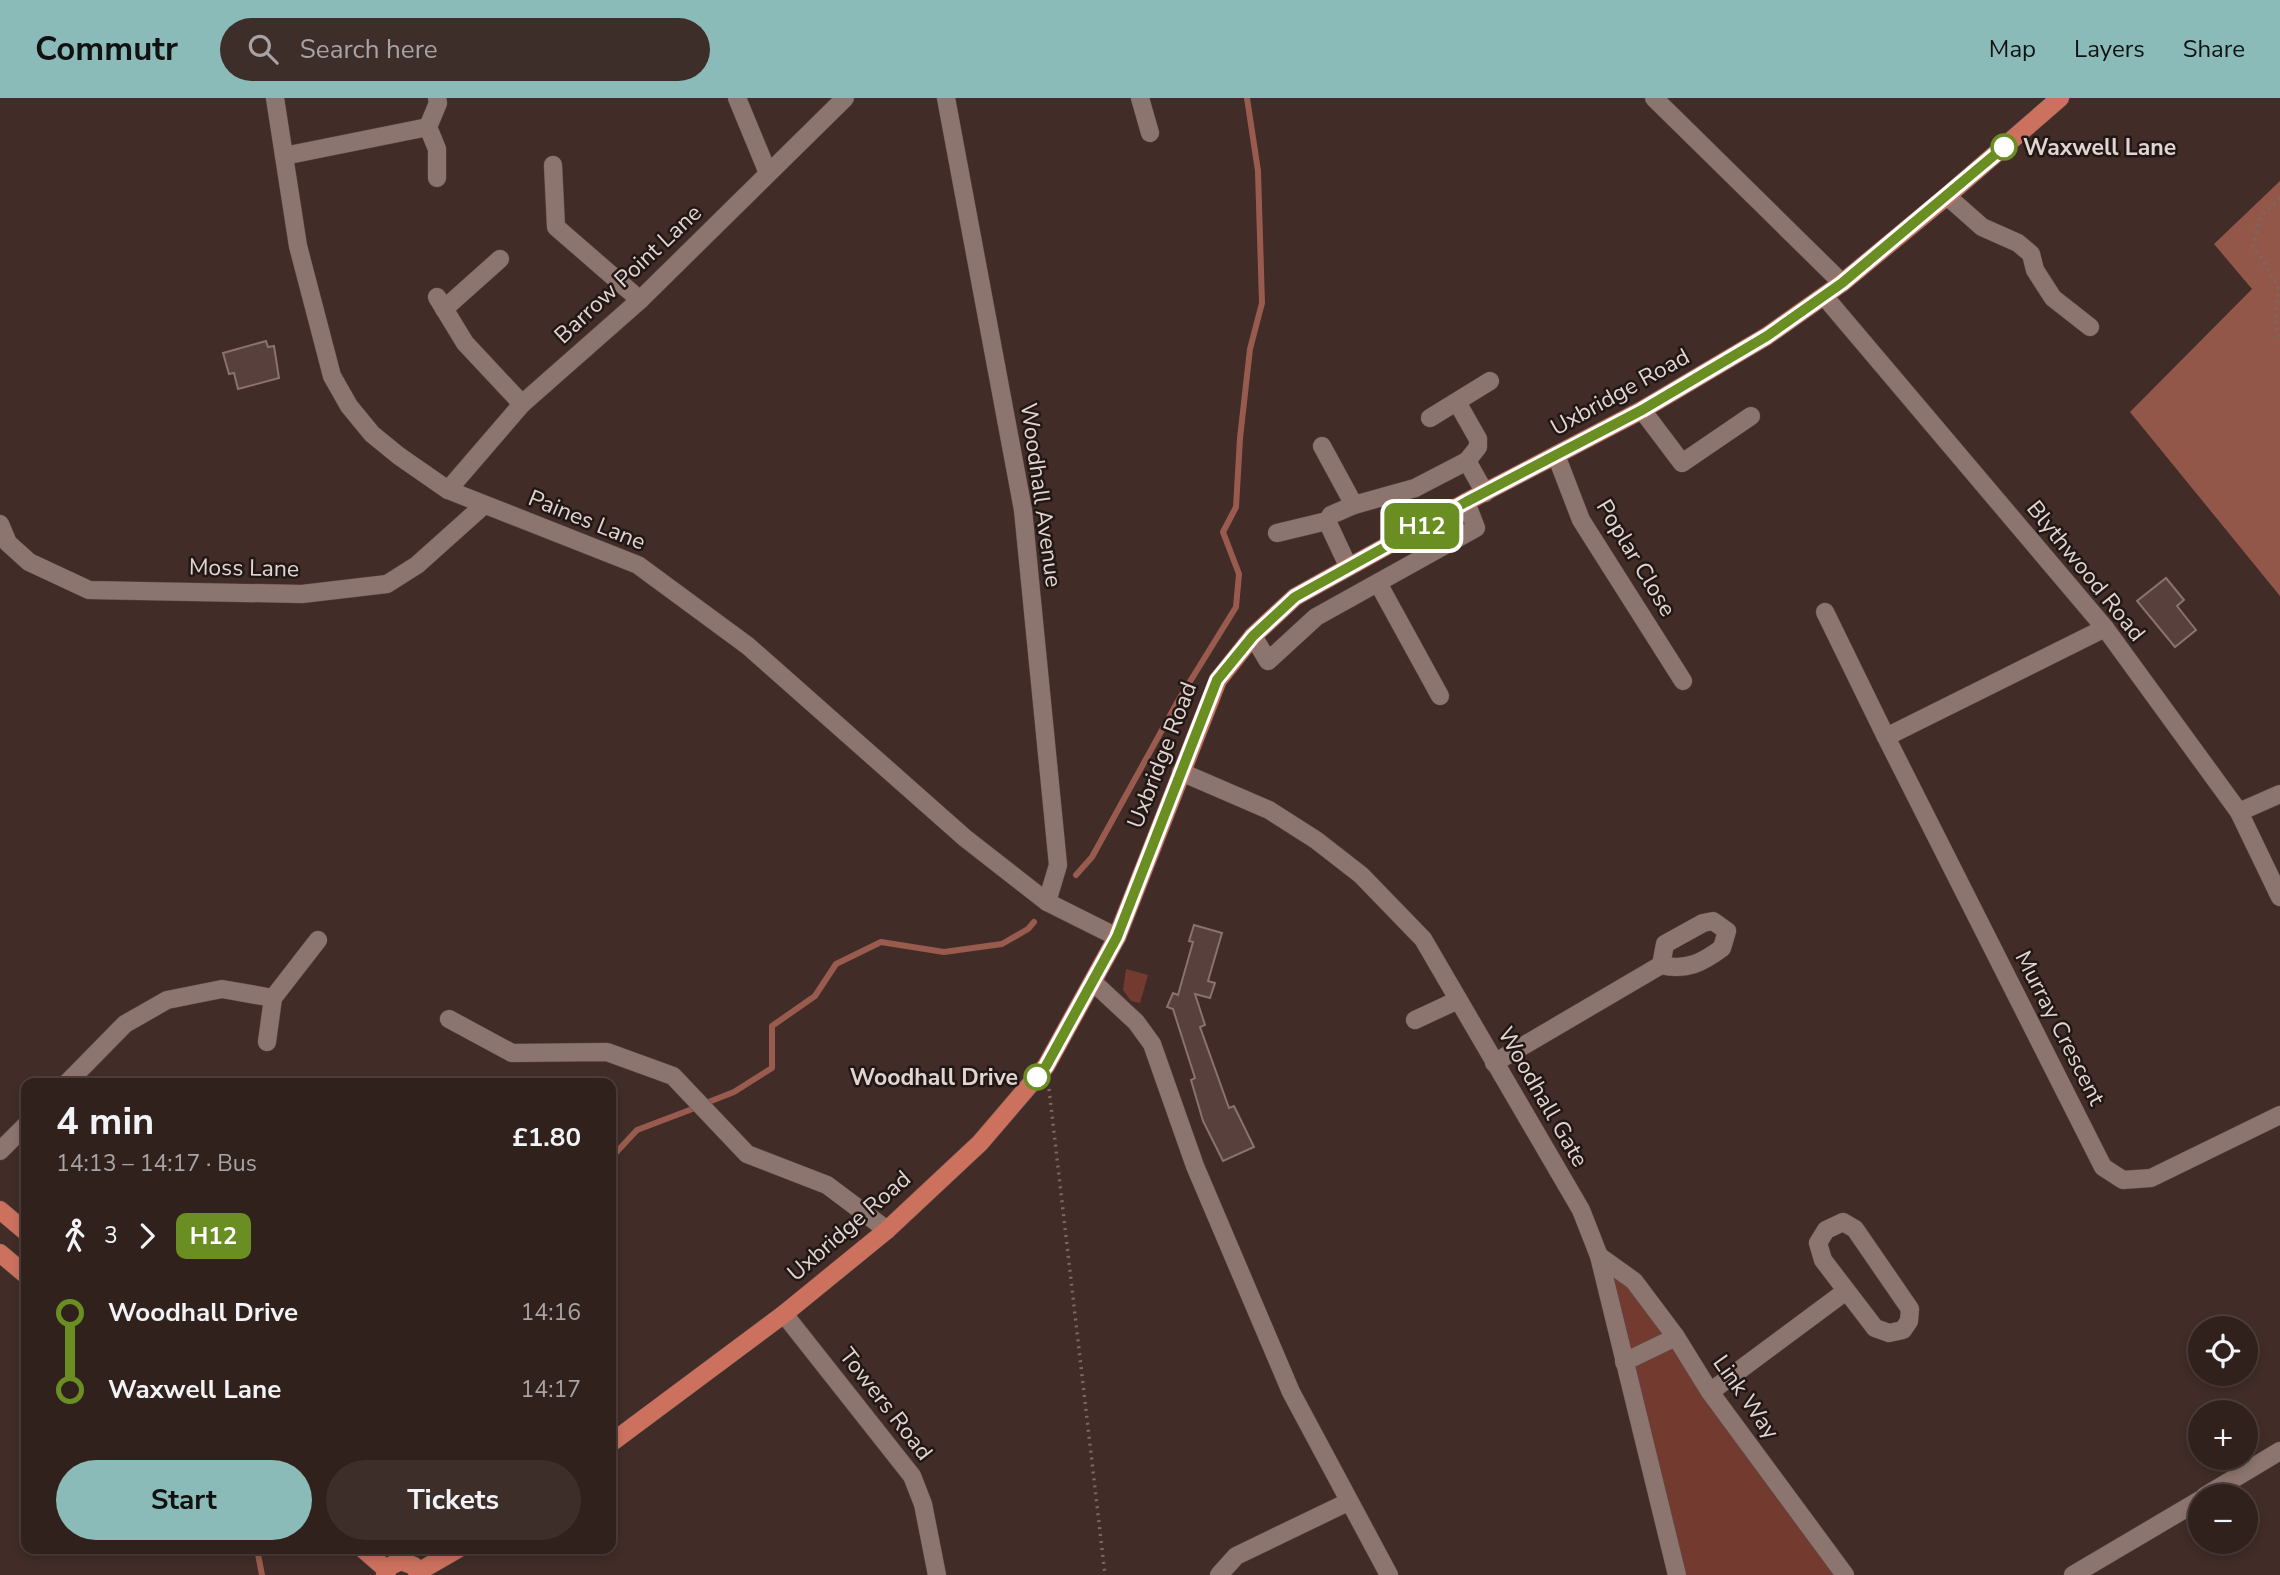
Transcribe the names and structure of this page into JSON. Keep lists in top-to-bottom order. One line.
{"streets":{"main road":["Uxbridge Road"],"street":["Barrow Point Lane","Woodhall Avenue","Paines Lane","Poplar Close","Moss Lane","Blythwood Road","Murray Crescent","Woodhall Gate","Link Way","Towers Road"]},"crossings":[["Barrow Point Lane","Paines Lane"],["Uxbridge Road","Paines Lane"],["Uxbridge Road","Poplar Close"],["Uxbridge Road","Blythwood Road"],["Uxbridge Road","Woodhall Gate"],["Uxbridge Road","Towers Road"],["Woodhall Avenue","Paines Lane"],["Paines Lane","Moss Lane"],["Woodhall Gate","Link Way"]],"places":["Waxwell Lane","Woodhall Drive"],"lines":["bus line H12"],"page":{"header":"Commutr","search":"Search here","nav":["Map","Layers","Share"],"on_map":"H12","heading":["4 min","14:13 – 14:17 · Bus","£1.80"],"legs":["3","H12"],"list":[{"name":"Woodhall Drive","value":"14:16"},{"name":"Waxwell Lane","value":"14:17"}],"map_buttons":["+","−"],"buttons":["Start","Tickets"]}}
